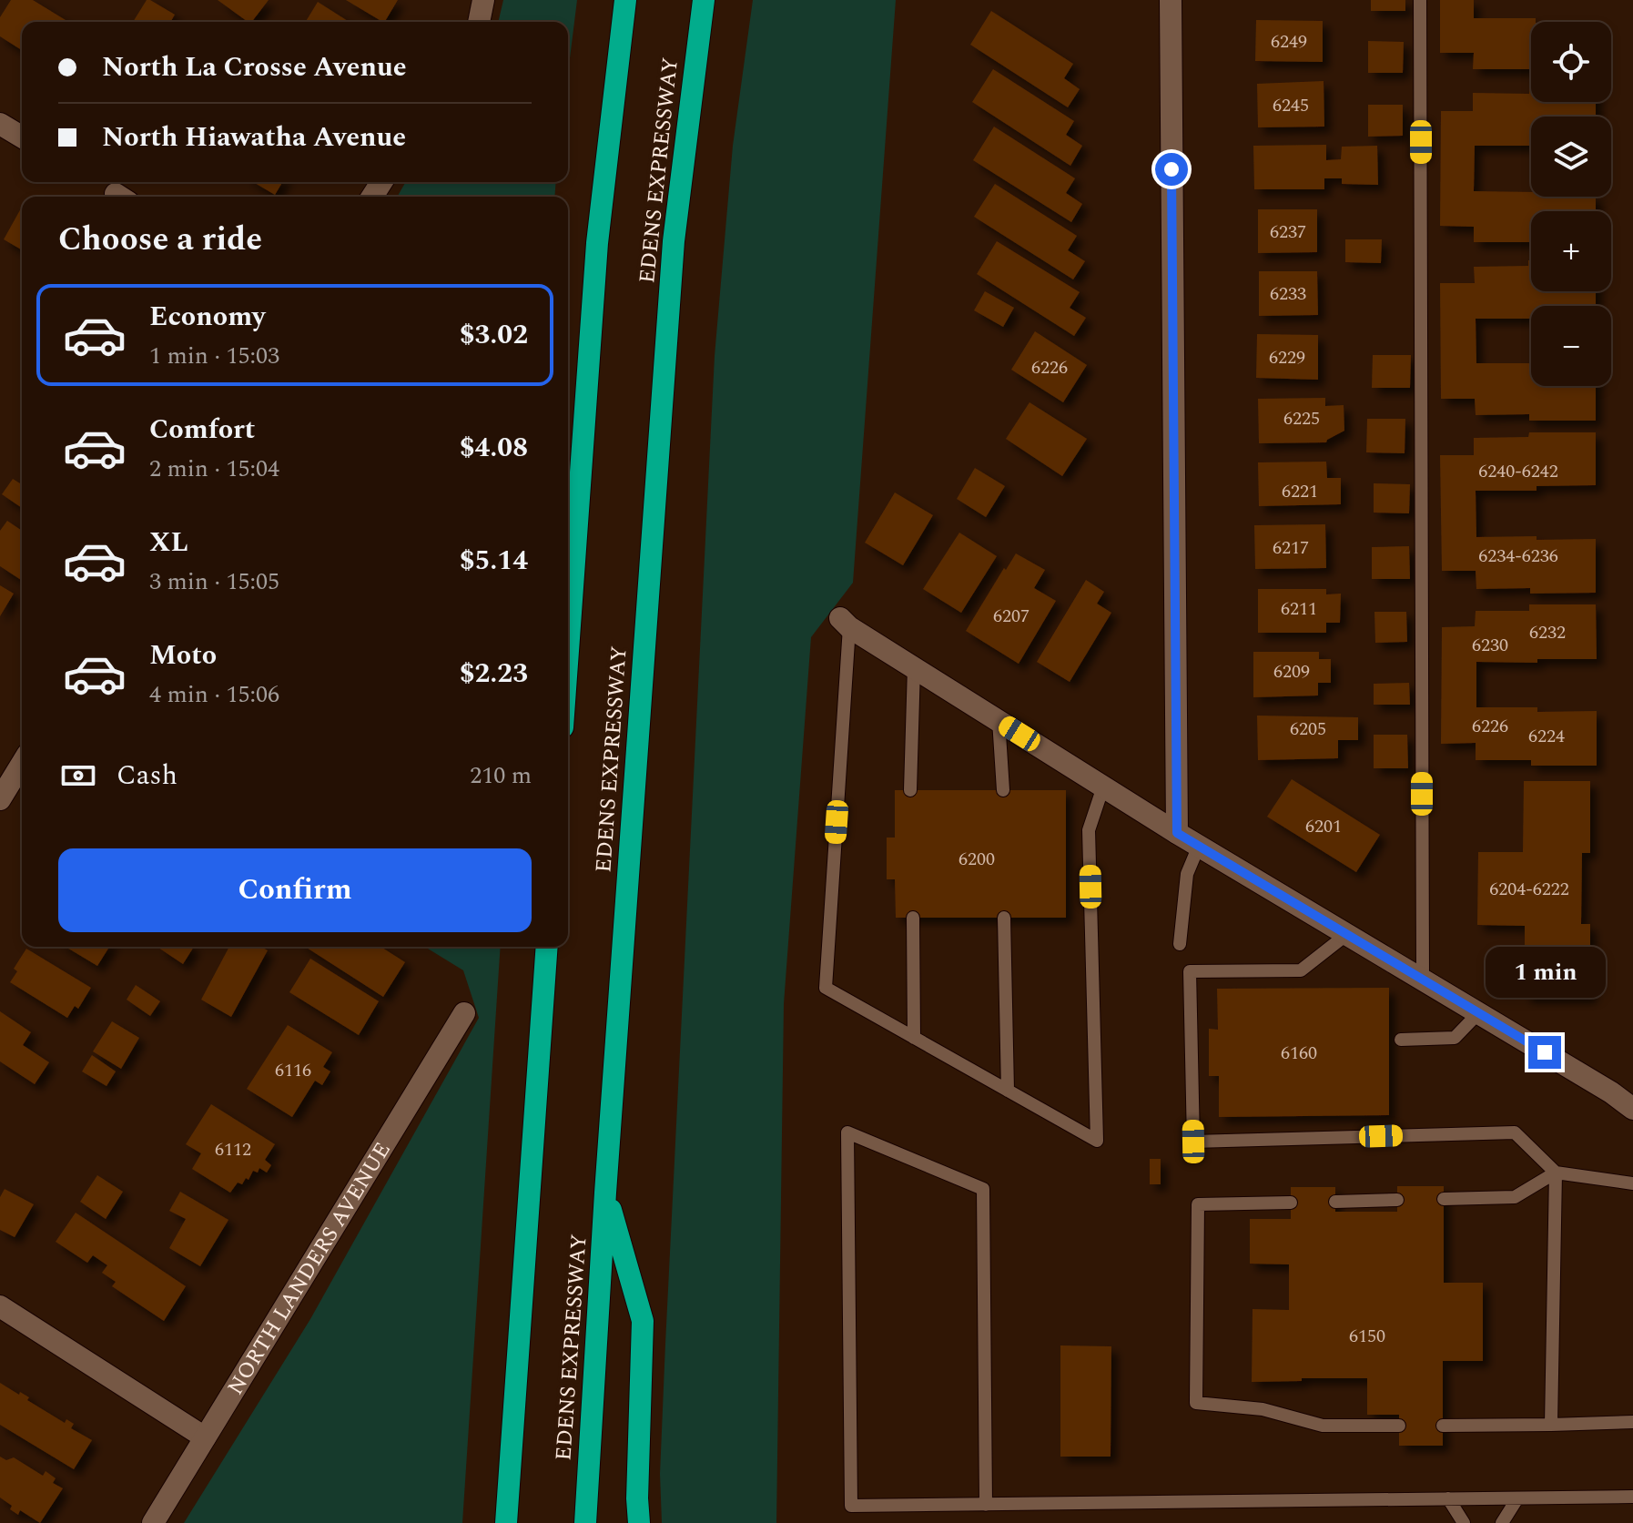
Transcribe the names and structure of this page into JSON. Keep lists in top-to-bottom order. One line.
{"streets":{"highway":["EDENS EXPRESSWAY"],"street":["NORTH LANDERS AVENUE"]},"house_numbers":["6249","6245","6237","6233","6229","6226","6225","6240-6242","6221","6217","6234-6236","6211","6207","6232","6230","6209","6226","6205","6224","6201","6200","6204-6222","6160","6116","6112","6150"],"page":{"map_buttons":["+","−"],"banner":["North La Crosse Avenue","North Hiawatha Avenue"],"heading":"Choose a ride","list":[{"name":"Economy","note":"1 min · 15:03","value":"$3.02"},{"name":"Comfort","note":"2 min · 15:04","value":"$4.08"},{"name":"XL","note":"3 min · 15:05","value":"$5.14"},{"name":"Moto","note":"4 min · 15:06","value":"$2.23"}],"pay":["Cash","210 m"],"buttons":"Confirm","bubble":"1 min"}}
